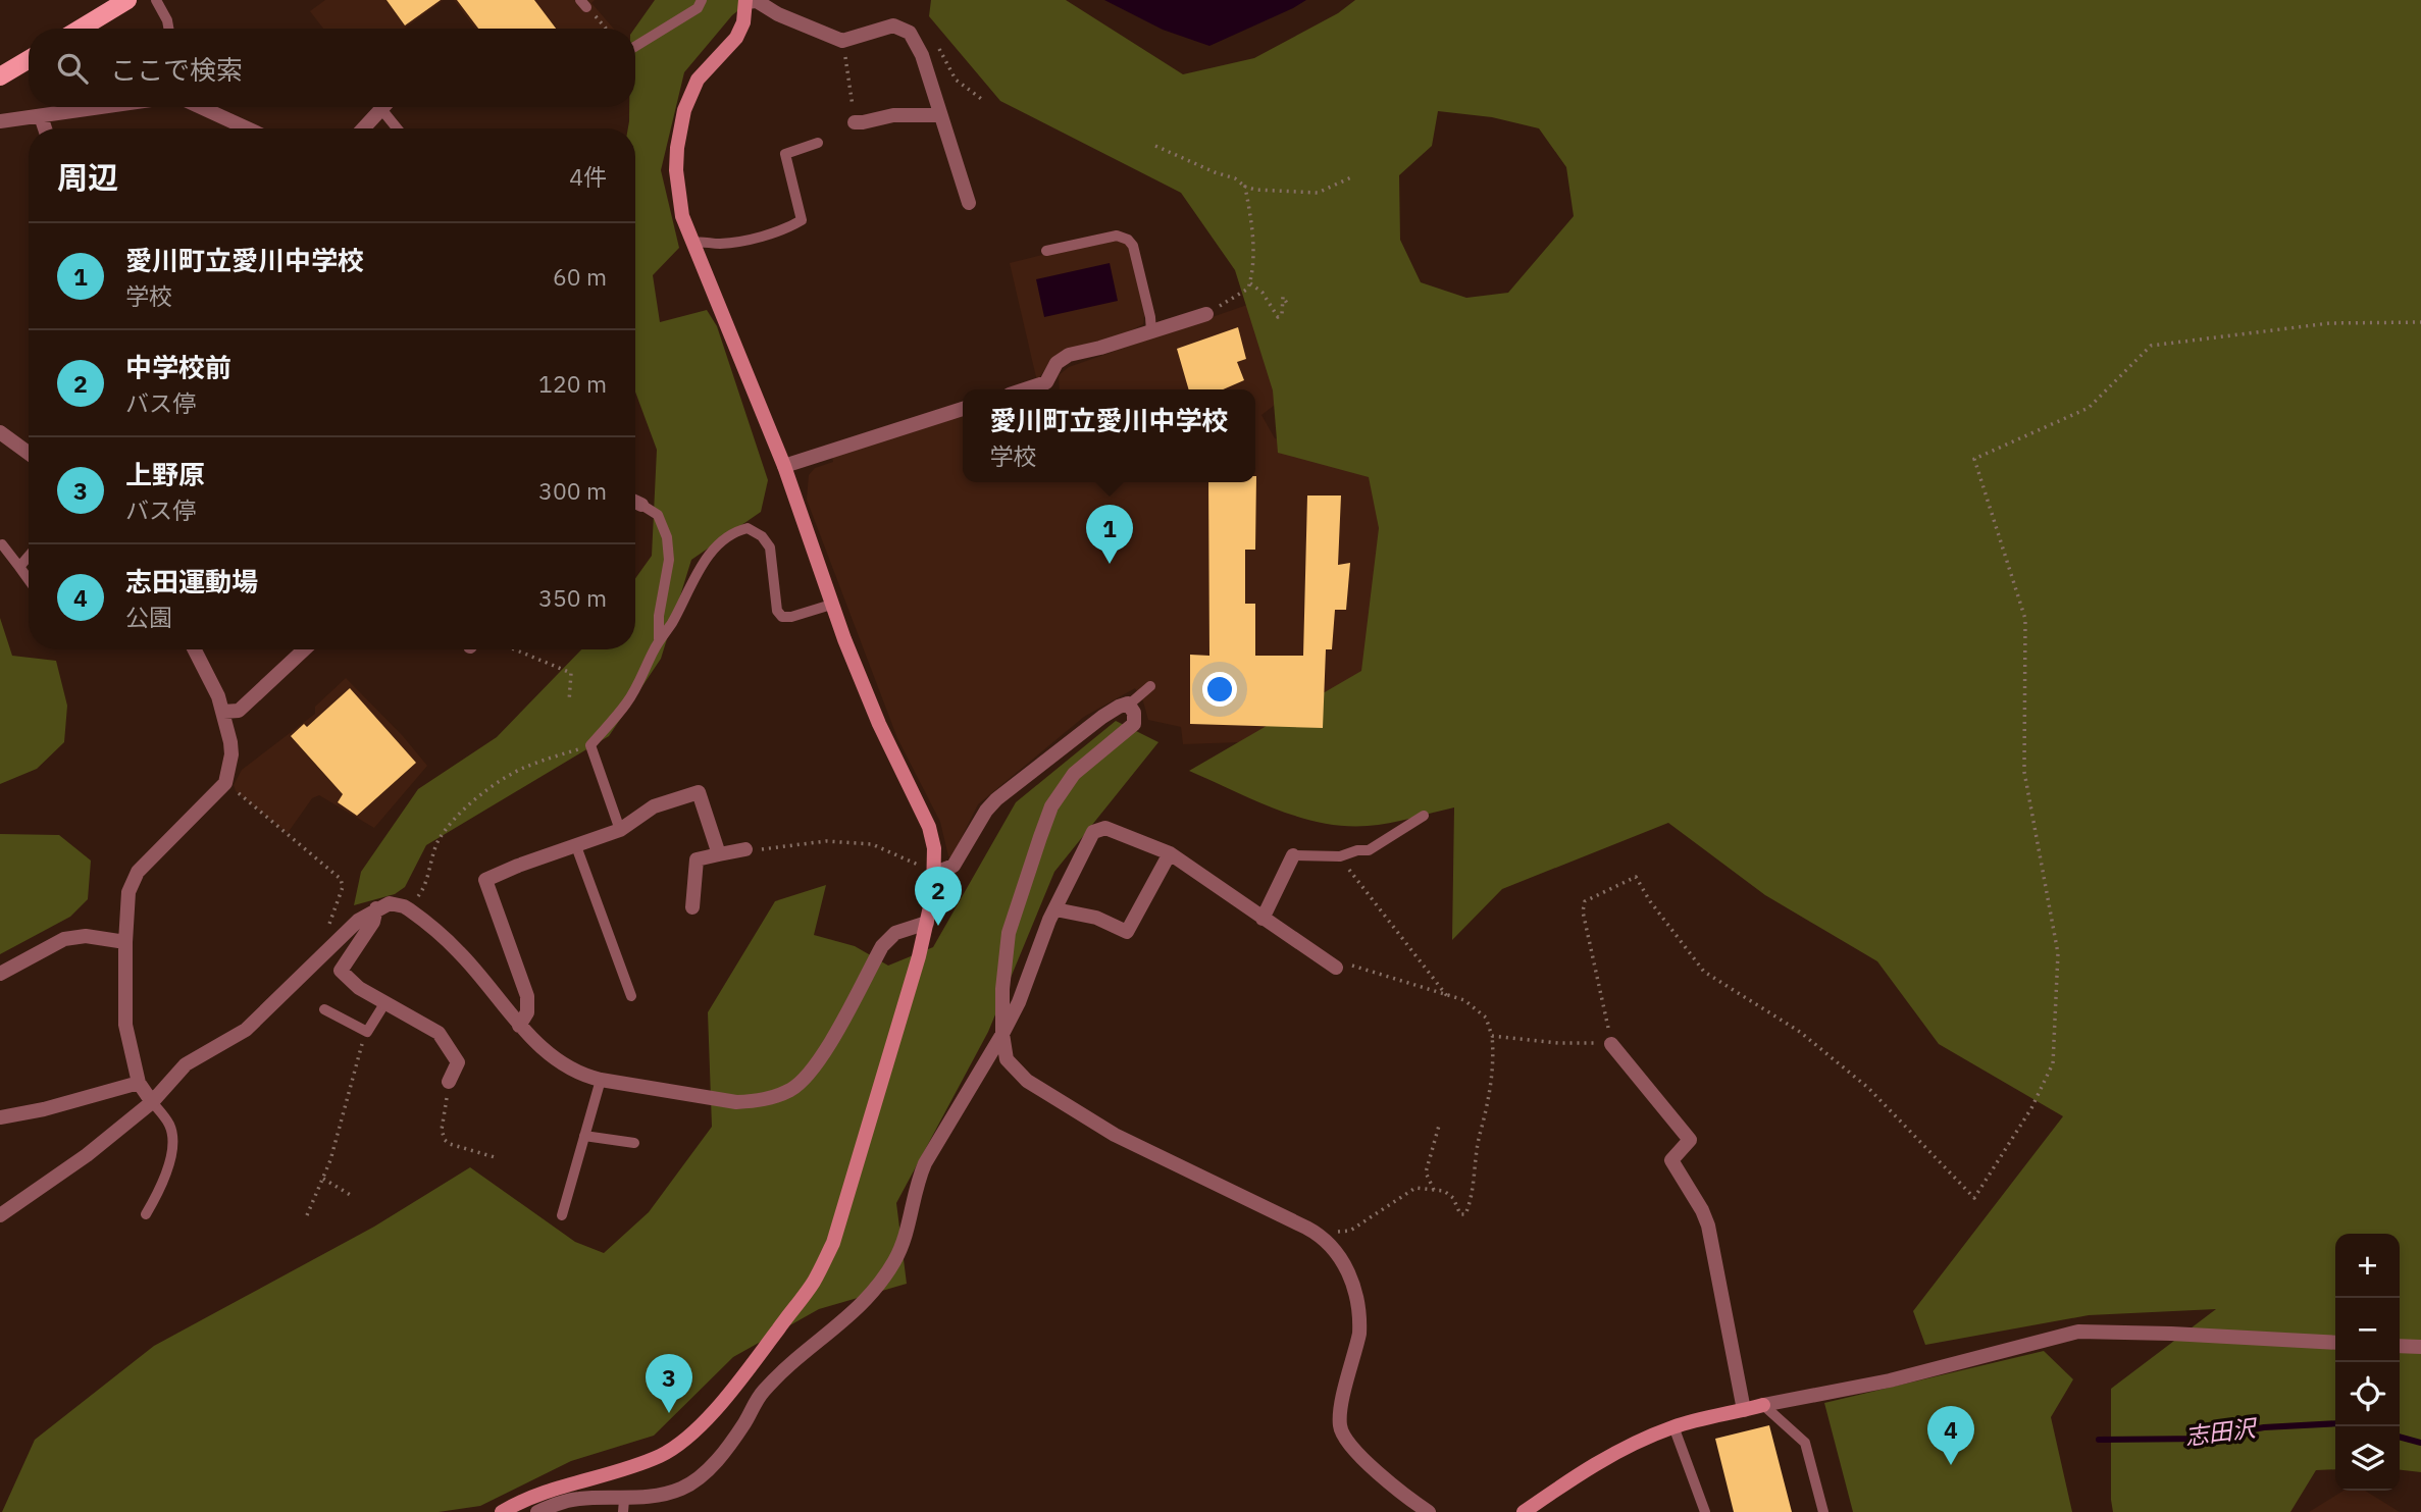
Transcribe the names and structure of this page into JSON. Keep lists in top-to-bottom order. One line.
{"water":["志田沢"],"page":{"search":"ここで検索","heading":["周辺","4件"],"list":[{"mark":"1","name":"愛川町立愛川中学校","note":"学校","value":"60 m"},{"mark":"2","name":"中学校前","note":"バス停","value":"120 m"},{"mark":"3","name":"上野原","note":"バス停","value":"300 m"},{"mark":"4","name":"志田運動場","note":"公園","value":"350 m"}],"popup":["愛川町立愛川中学校","学校"],"pins":["1","2","3","4"],"map_buttons":["+","−"]}}
